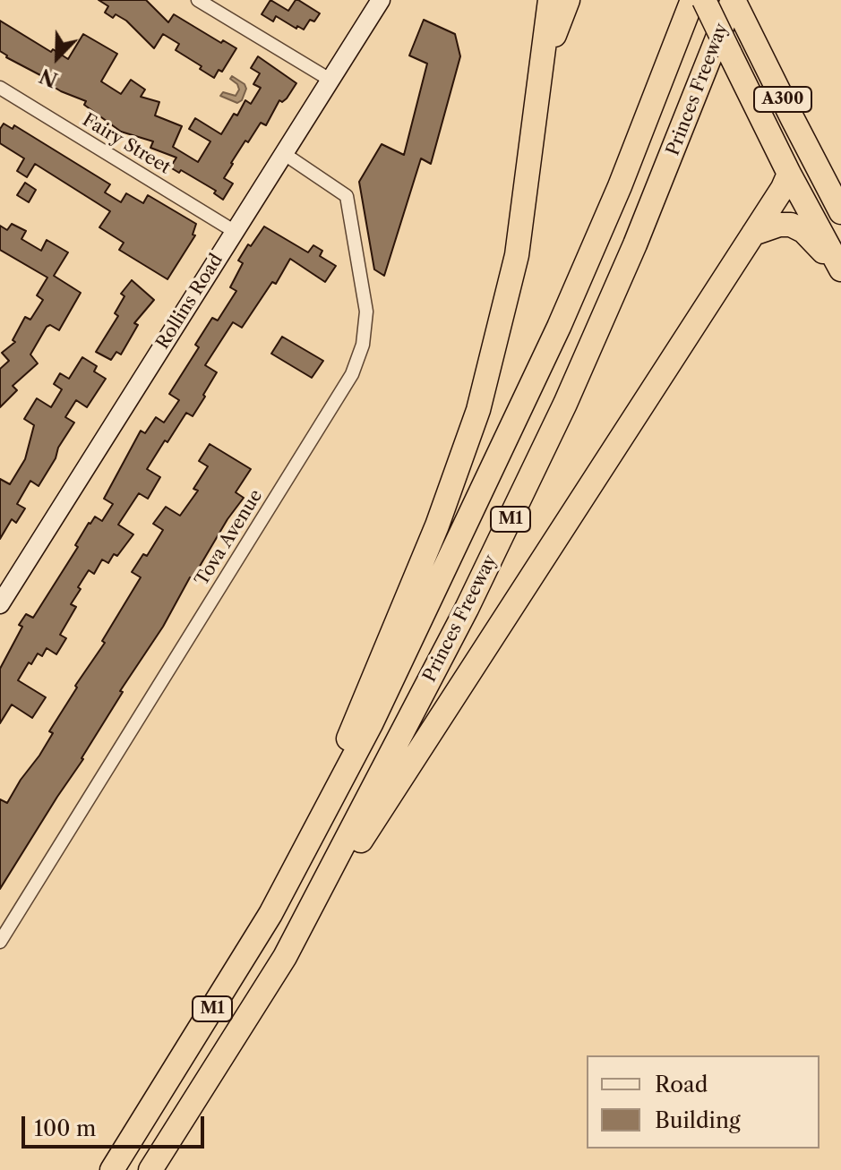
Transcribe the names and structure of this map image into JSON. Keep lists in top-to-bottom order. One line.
{"streets":{"highway":["Princes Freeway","A300","M1"],"street":["Fairy Street","Rollins Road","Tova Avenue"]},"crossings":[["Princes Freeway","A300"],["Fairy Street","Rollins Road"],["Rollins Road","Tova Avenue"]],"legend":["Road","Building"],"scale_bar":"100 m","north":"bottom left"}
